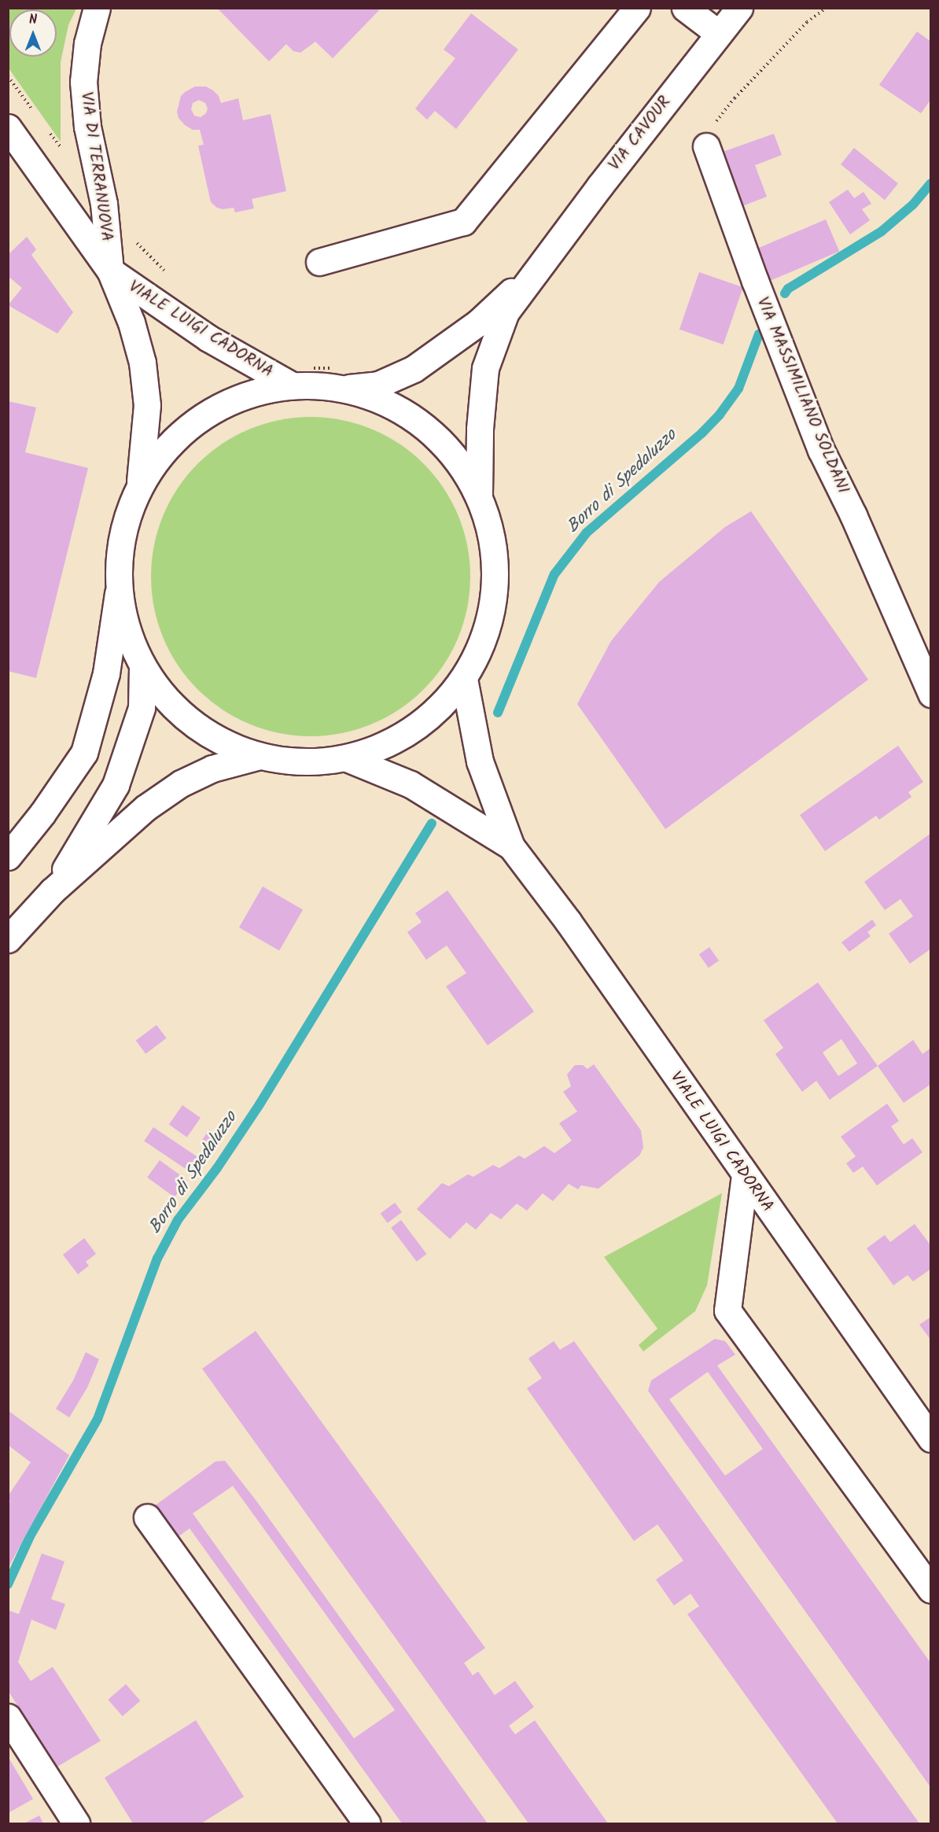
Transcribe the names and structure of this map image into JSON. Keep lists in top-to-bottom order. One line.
{"streets":{"street":["VIA CAVOUR","VIA DI TERRANUOVA","VIALE LUIGI CADORNA","VIA MASSIMILIANO SOLDANI"]},"crossings":[["VIA DI TERRANUOVA","VIALE LUIGI CADORNA"]],"water":["Borro di Spedaluzzo"],"north":"top"}
